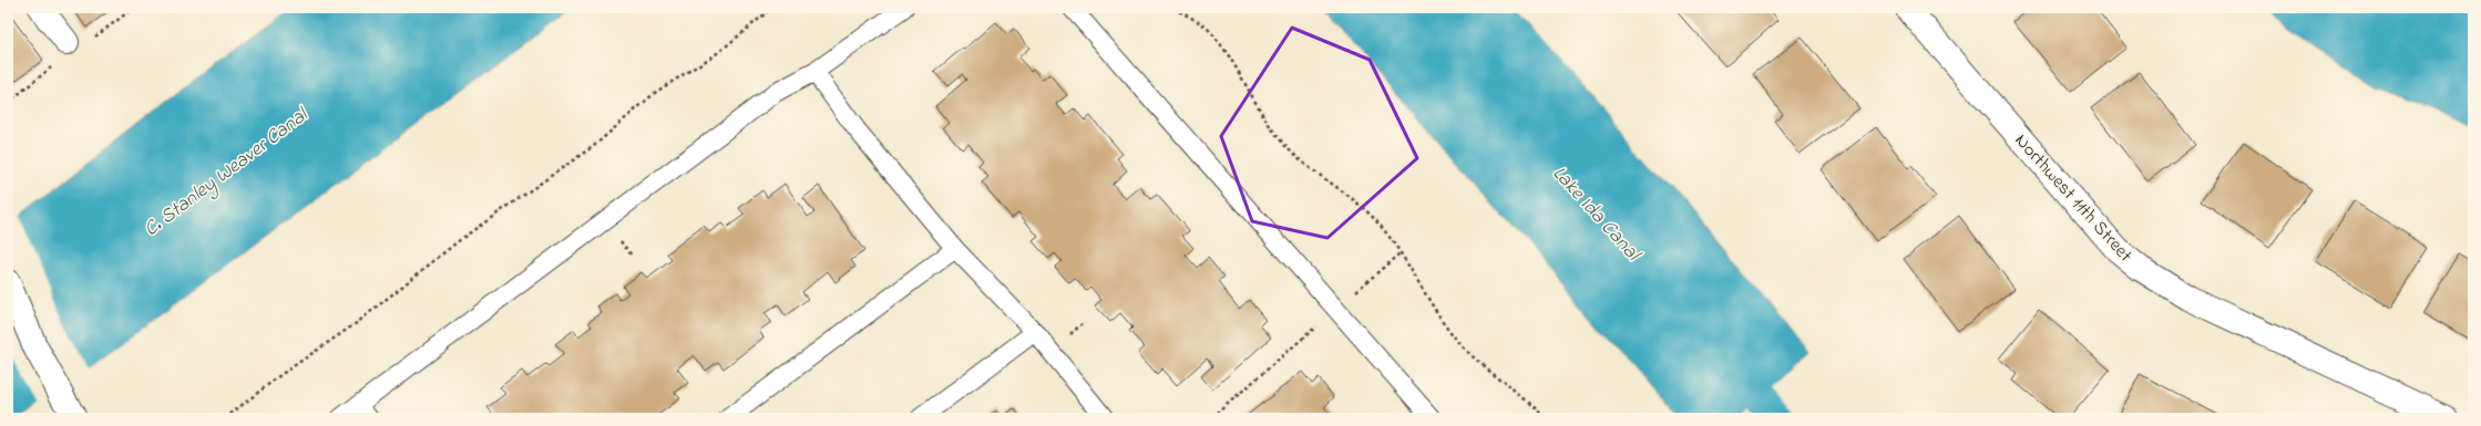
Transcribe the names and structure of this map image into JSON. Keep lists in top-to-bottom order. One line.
{"streets":{"street":["Northwest 11th Street"]},"water":["C. Stanley Weaver Canal","Lake Ida Canal"]}
